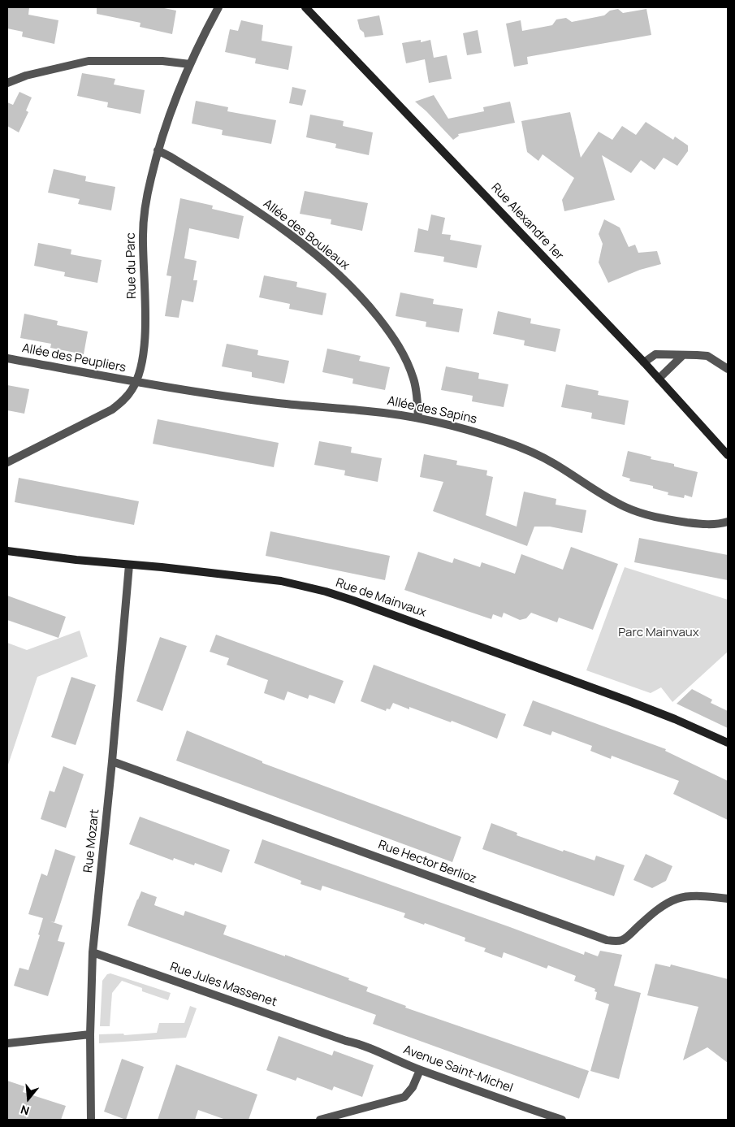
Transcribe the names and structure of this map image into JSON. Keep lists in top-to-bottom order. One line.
{"streets":{"street":["Rue Alexandre 1er","Allée des Bouleaux","Rue du Parc","Allée des Peupliers","Allée des Sapins","Rue de Mainvaux","Rue Mozart","Rue Hector Berlioz","Rue Jules Massenet","Avenue Saint-Michel"]},"crossings":[["Allée des Bouleaux","Rue du Parc"],["Allée des Bouleaux","Allée des Sapins"],["Rue du Parc","Allée des Peupliers"],["Rue du Parc","Allée des Sapins"],["Allée des Peupliers","Allée des Sapins"],["Rue de Mainvaux","Rue Mozart"],["Rue Mozart","Rue Hector Berlioz"],["Rue Mozart","Rue Jules Massenet"],["Rue Jules Massenet","Avenue Saint-Michel"]],"parks":["Parc Mainvaux"],"north":"bottom"}
